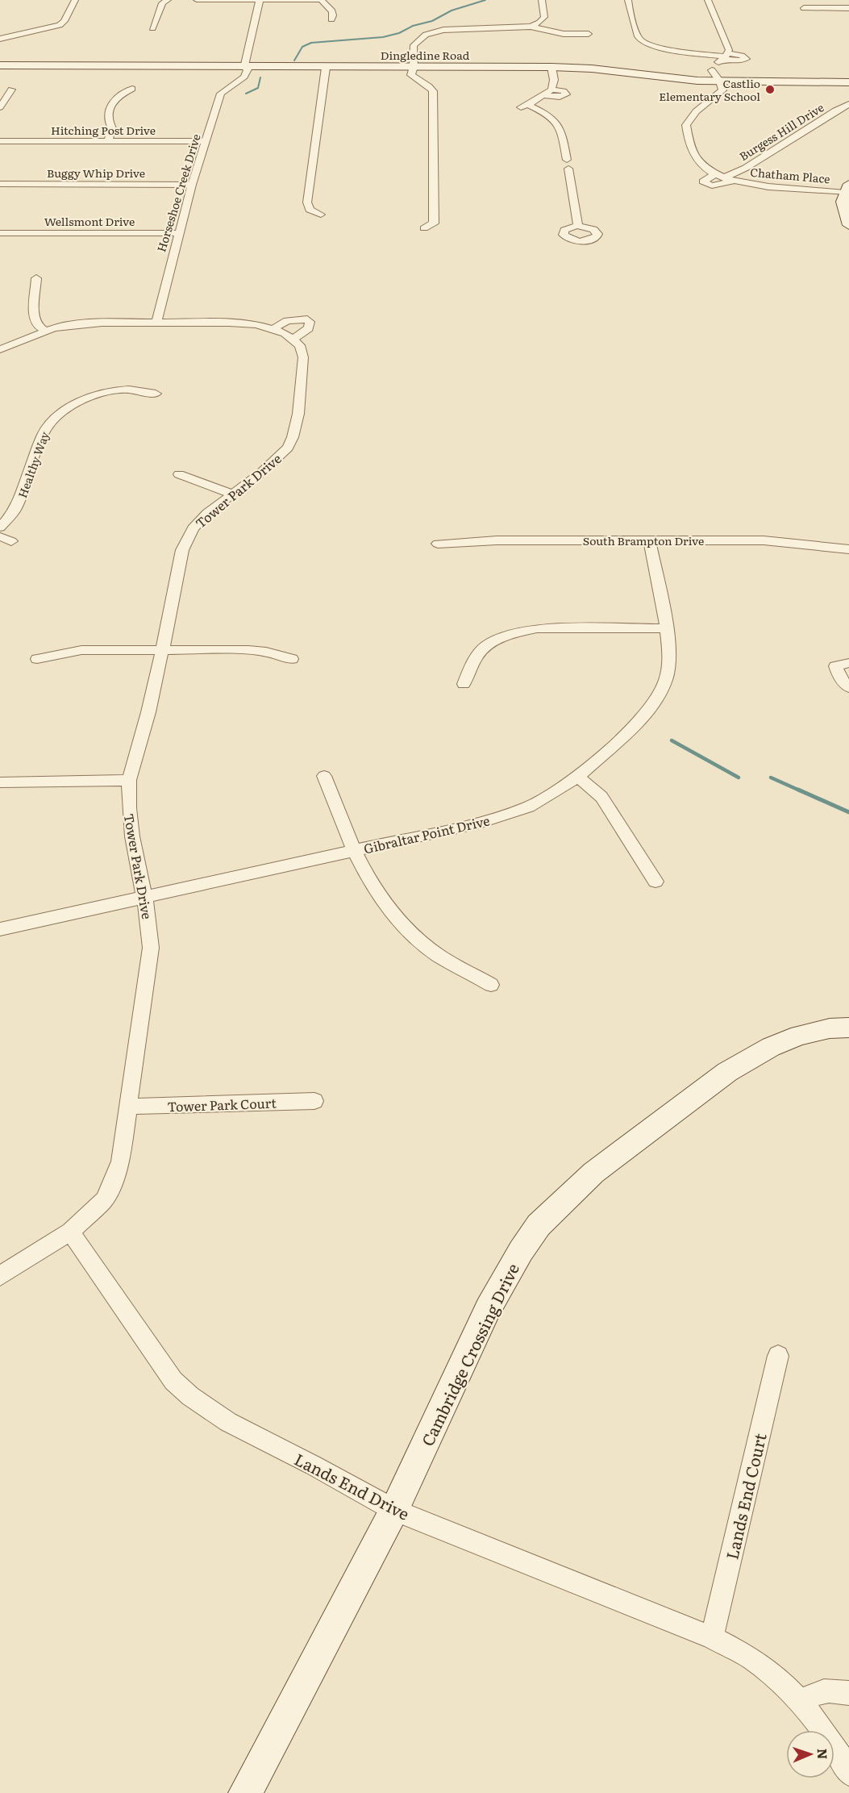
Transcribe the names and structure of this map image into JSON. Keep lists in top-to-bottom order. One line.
{"streets":{"street":["Dingledine Road","Hitching Post Drive","Burgess Hill Drive","Buggy Whip Drive","Chatham Place","Horseshoe Creek Drive","Wellsmont Drive","Healthy Way","Tower Park Drive","South Brampton Drive","Gibraltar Point Drive","Tower Park Court","Cambridge Crossing Drive","Lands End Drive","Lands End Court"]},"crossings":[["Dingledine Road","Horseshoe Creek Drive"],["Hitching Post Drive","Horseshoe Creek Drive"],["Burgess Hill Drive","Chatham Place"],["Buggy Whip Drive","Horseshoe Creek Drive"],["Horseshoe Creek Drive","Wellsmont Drive"],["Tower Park Drive","Gibraltar Point Drive"],["Tower Park Drive","Tower Park Court"],["Tower Park Drive","Lands End Drive"],["South Brampton Drive","Gibraltar Point Drive"],["Cambridge Crossing Drive","Lands End Drive"],["Lands End Drive","Lands End Court"]],"places":["Castlio Elementary School"],"north":"right"}
